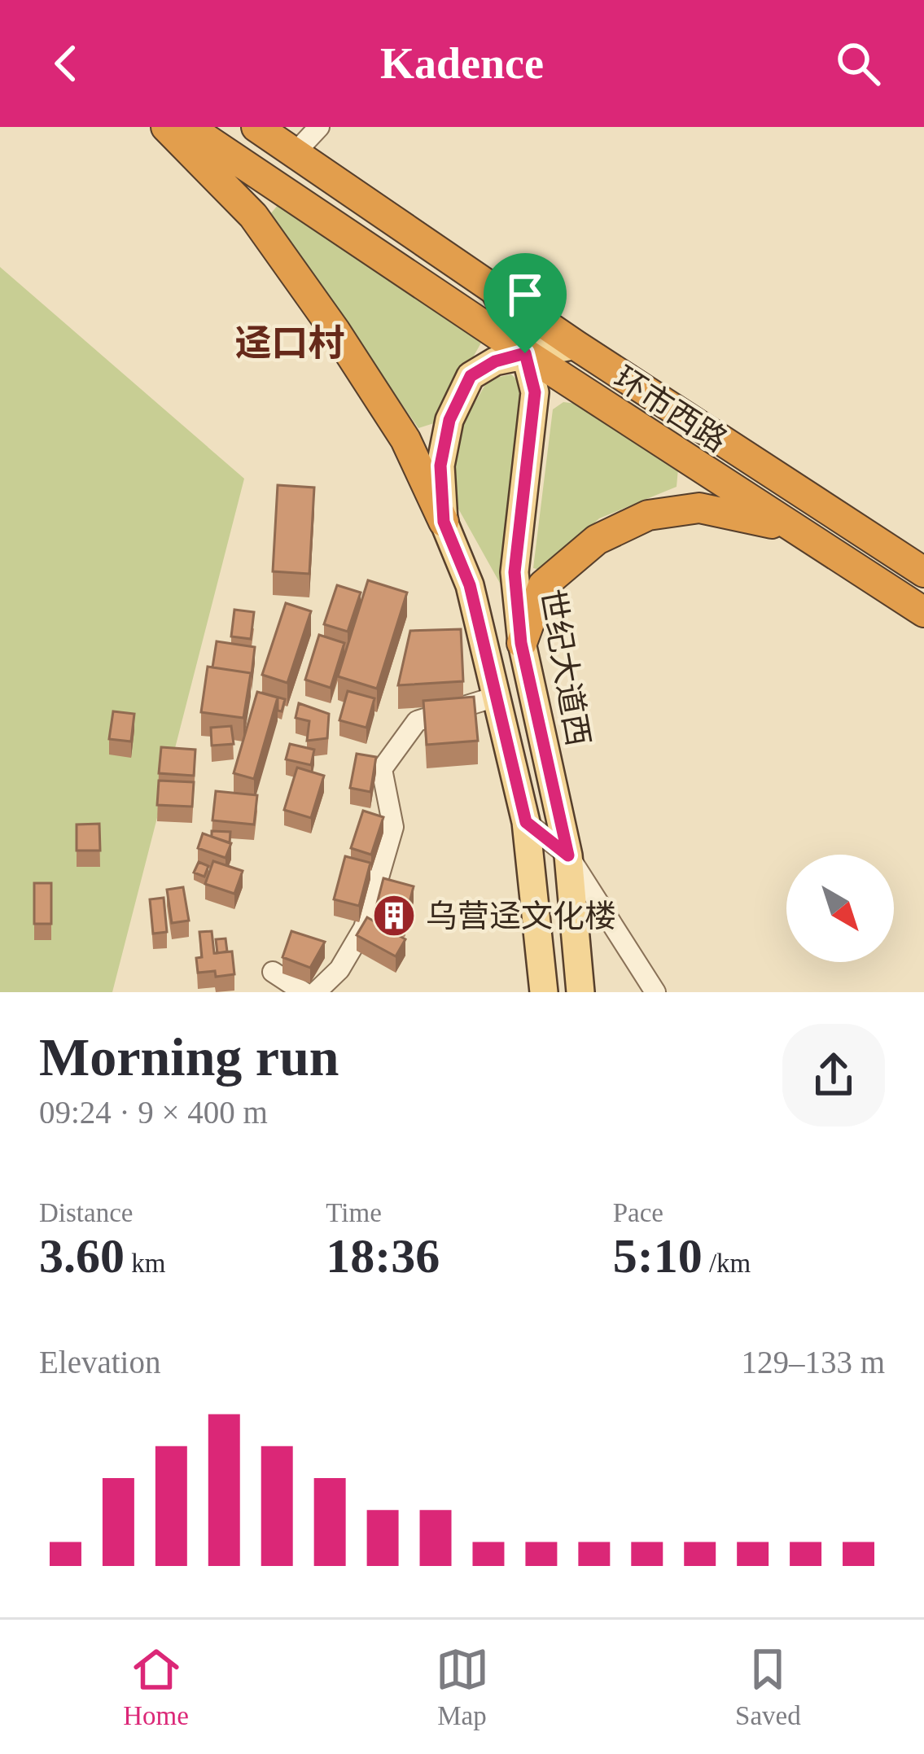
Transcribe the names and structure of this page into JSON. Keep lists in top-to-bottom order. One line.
{"streets":{"highway":["环市西路"],"main road":["世纪大道西"]},"crossings":[["环市西路","世纪大道西"]],"districts":["迳口村"],"places":{"building":["乌营迳文化楼"]},"north":"bottom right","page":{"header":"Kadence","heading":["Morning run","09:24 · 9 × 400 m"],"stats":[["Distance","3.60 km"],["Time","18:36"],["Pace","5:10 /km"]],"chart":["Elevation","129–133 m"],"tabs":["Home","Map","Saved"]}}
